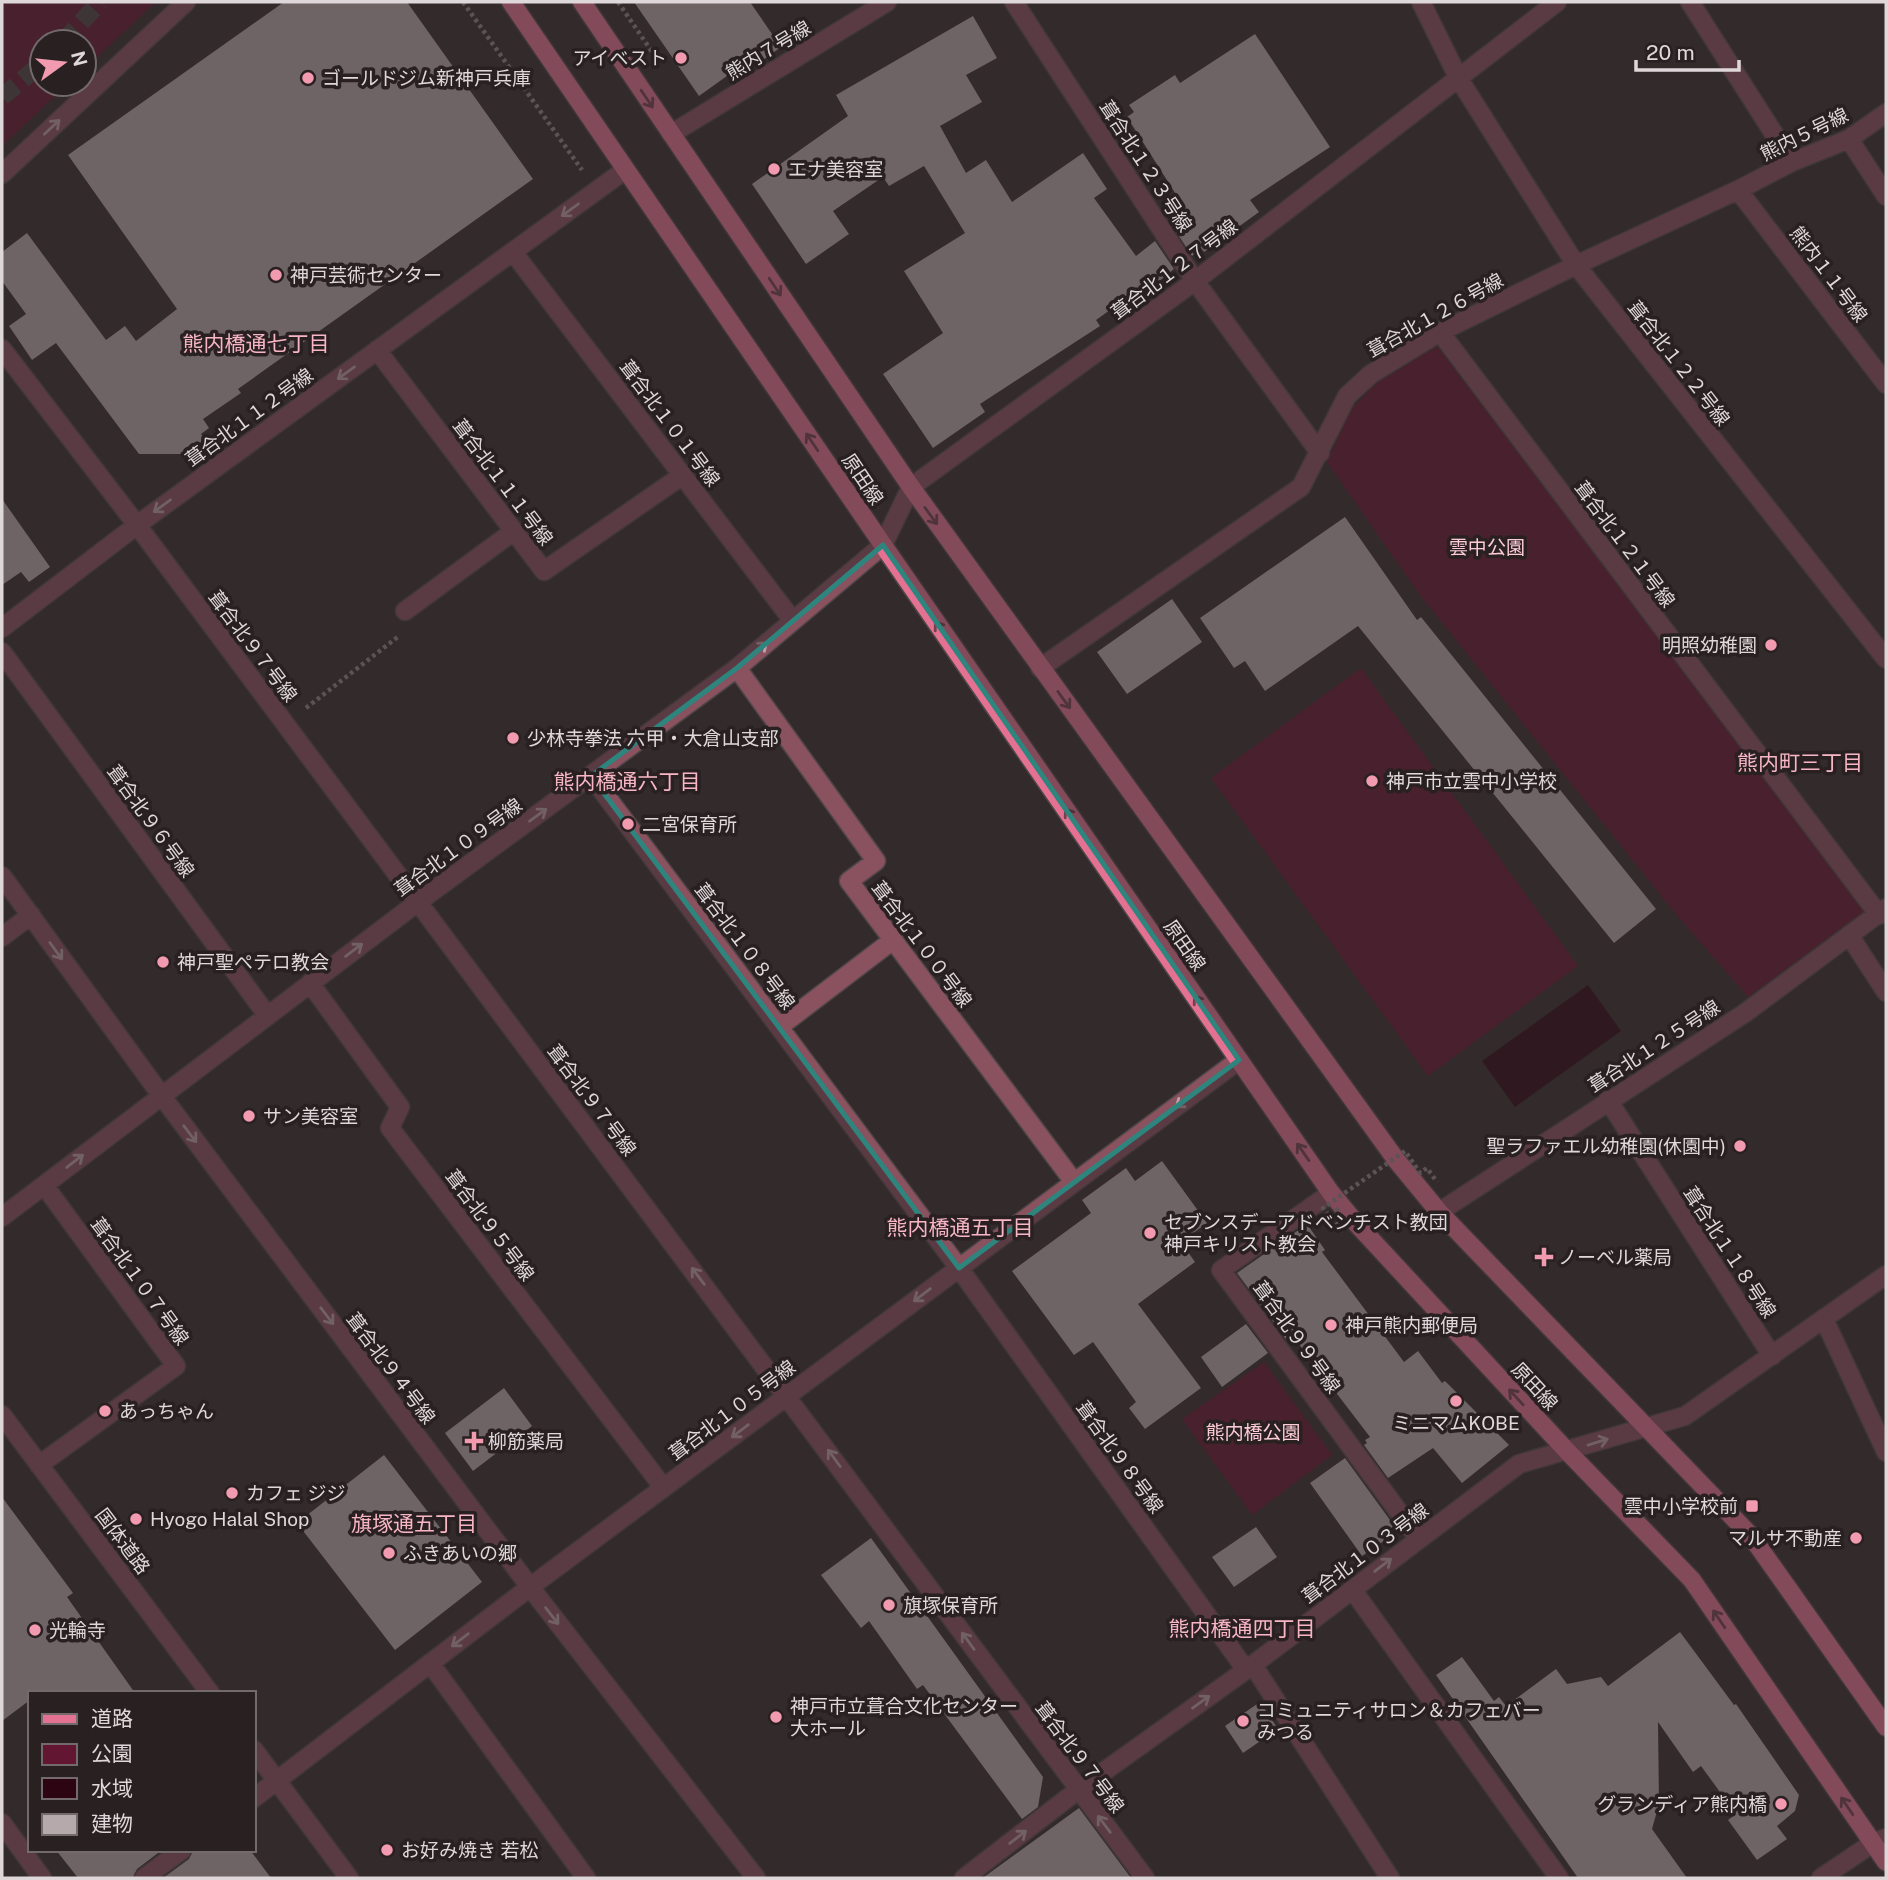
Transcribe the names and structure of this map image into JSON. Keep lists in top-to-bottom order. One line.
{"streets":{"main road":["原田線"],"street":["熊内７号線","熊内５号線","葺合北１２３号線","葺合北１２７号線","熊内１１号線","葺合北１２６号線","葺合北１２２号線","葺合北１１２号線","葺合北１０１号線","葺合北１１１号線","葺合北１２１号線","葺合北９７号線","葺合北９６号線","葺合北１０９号線","葺合北１００号線","葺合北１０８号線","葺合北１２５号線","葺合北９５号線","葺合北１１８号線","葺合北１０７号線","葺合北９９号線","葺合北９４号線","葺合北１０５号線","葺合北９８号線","国体道路","葺合北１０３号線"]},"crossings":[["熊内７号線","原田線"],["熊内５号線","熊内１１号線"],["熊内５号線","葺合北１２６号線"],["葺合北１２３号線","葺合北１２７号線"],["葺合北１２３号線","葺合北１２６号線"],["葺合北１２７号線","葺合北１２２号線"],["葺合北１２７号線","原田線"],["葺合北１２７号線","葺合北１０９号線"],["熊内１１号線","葺合北１２６号線"],["葺合北１２６号線","葺合北１２２号線"],["葺合北１２６号線","原田線"],["葺合北１２６号線","葺合北１２１号線"],["葺合北１１２号線","葺合北１０１号線"],["葺合北１１２号線","原田線"],["葺合北１１２号線","葺合北１１１号線"],["葺合北１１２号線","葺合北９７号線"],["葺合北１０１号線","葺合北１１１号線"],["葺合北１０１号線","葺合北１０９号線"],["原田線","葺合北１０９号線"],["原田線","葺合北１２５号線"],["原田線","葺合北９９号線"],["原田線","葺合北１０５号線"],["原田線","葺合北１０３号線"],["葺合北１２１号線","葺合北１２５号線"],["葺合北９７号線","葺合北１０９号線"],["葺合北９７号線","葺合北１０５号線"],["葺合北９７号線","葺合北１０３号線"],["葺合北９６号線","葺合北１０９号線"],["葺合北１０９号線","葺合北１００号線"],["葺合北１０９号線","葺合北１０８号線"],["葺合北１０９号線","葺合北９５号線"],["葺合北１０９号線","葺合北１０７号線"],["葺合北１０９号線","葺合北９４号線"],["葺合北１００号線","葺合北１０８号線"],["葺合北１００号線","葺合北１０５号線"],["葺合北１０８号線","葺合北９８号線"],["葺合北１２５号線","葺合北１１８号線"],["葺合北９５号線","葺合北１０５号線"],["葺合北１１８号線","葺合北１０３号線"],["葺合北１０７号線","国体道路"],["葺合北９９号線","葺合北１０３号線"],["葺合北９４号線","葺合北１０５号線"],["葺合北１０５号線","葺合北９８号線"],["葺合北９８号線","葺合北１０３号線"]],"one_way":["葺合北１１２号線","葺合北９７号線","葺合北１０９号線","葺合北９４号線","葺合北１０５号線","葺合北１０３号線"],"districts":["熊内橋通七丁目","熊内町三丁目","熊内橋通六丁目","熊内橋通五丁目","旗塚通五丁目","熊内橋通四丁目"],"parks":["雲中公園","熊内橋公園"],"places":{"other":["アイベスト","ゴールドジム新神戸兵庫","エナ美容室","神戸芸術センター","明照幼稚園","少林寺拳法 六甲・大倉山支部","神戸市立雲中小学校","二宮保育所","神戸聖ぺテロ教会","サン美容室","聖ラファエル幼稚園(休園中)","セブンスデーアドベンチスト教団 神戸キリスト教会","神戸熊内郵便局","ミニマムKOBE","あっちゃん","カフェ ジジ","Hyogo Halal Shop","マルサ不動産","ふきあいの郷","旗塚保育所","光輪寺","神戸市立葺合文化センター 大ホール","コミュニティサロン＆カフェバー みつる","グランディア熊内橋","お好み焼き 若松"],"health":["ノーベル薬局","柳筋薬局"],"transit":["雲中小学校前"]},"legend":["道路","公園","水域","建物"],"scale_bar":"20 m","north":"right"}
